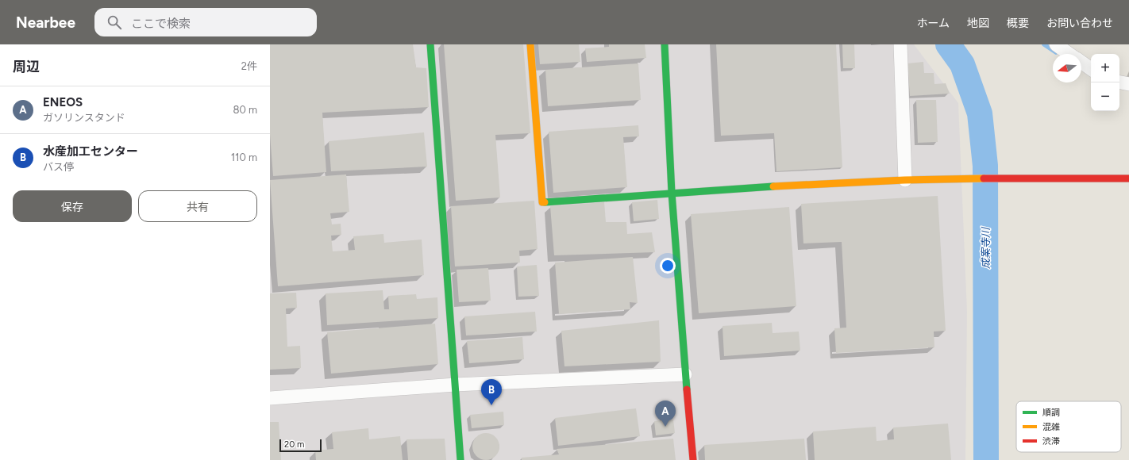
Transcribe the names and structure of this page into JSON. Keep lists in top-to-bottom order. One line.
{"water":["成案寺川"],"legend":["順調","混雑","渋滞"],"scale_bar":"20 m","north":"left","page":{"header":"Nearbee","search":"ここで検索","nav":["ホーム","地図","概要","お問い合わせ"],"heading":["周辺","2件"],"map_buttons":["+","−"],"list":[{"mark":"A","name":"ENEOS","note":"ガソリンスタンド","value":"80 m"},{"mark":"B","name":"水産加工センター","note":"バス停","value":"110 m"}],"buttons":["保存","共有"],"pins":["B","A"],"scale":"20 m"}}
